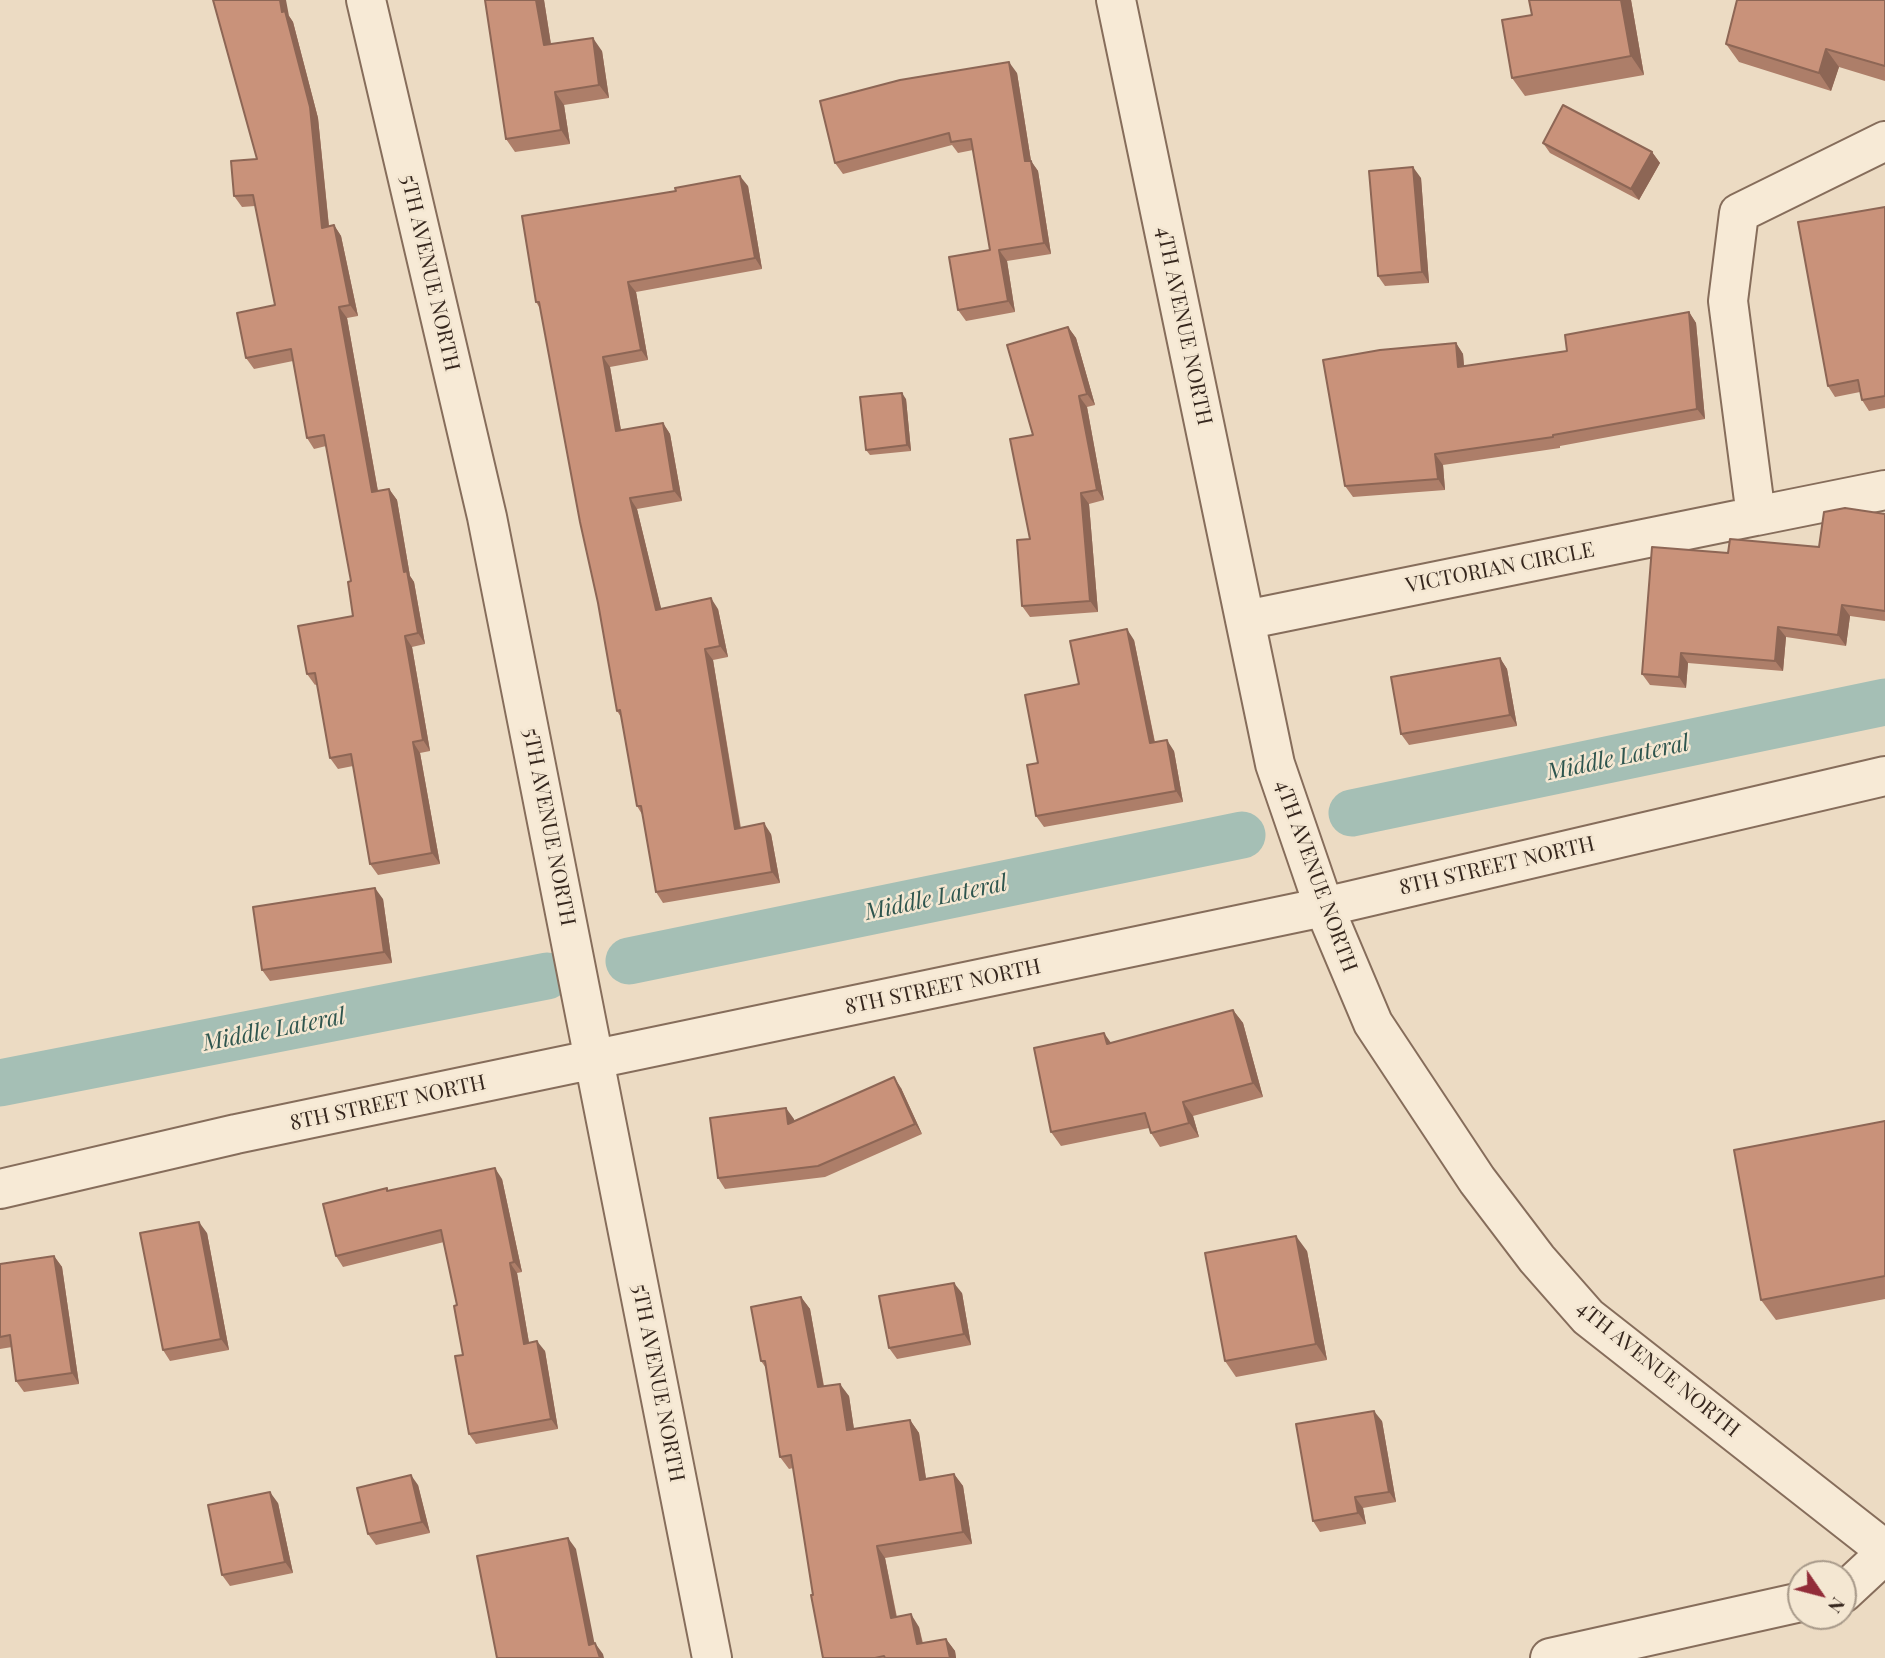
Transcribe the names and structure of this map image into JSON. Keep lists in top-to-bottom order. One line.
{"streets":{"street":["5TH AVENUE NORTH","4TH AVENUE NORTH","VICTORIAN CIRCLE","8TH STREET NORTH"]},"crossings":[["5TH AVENUE NORTH","8TH STREET NORTH"],["4TH AVENUE NORTH","VICTORIAN CIRCLE"],["4TH AVENUE NORTH","8TH STREET NORTH"]],"water":["Middle Lateral"],"north":"bottom right"}
